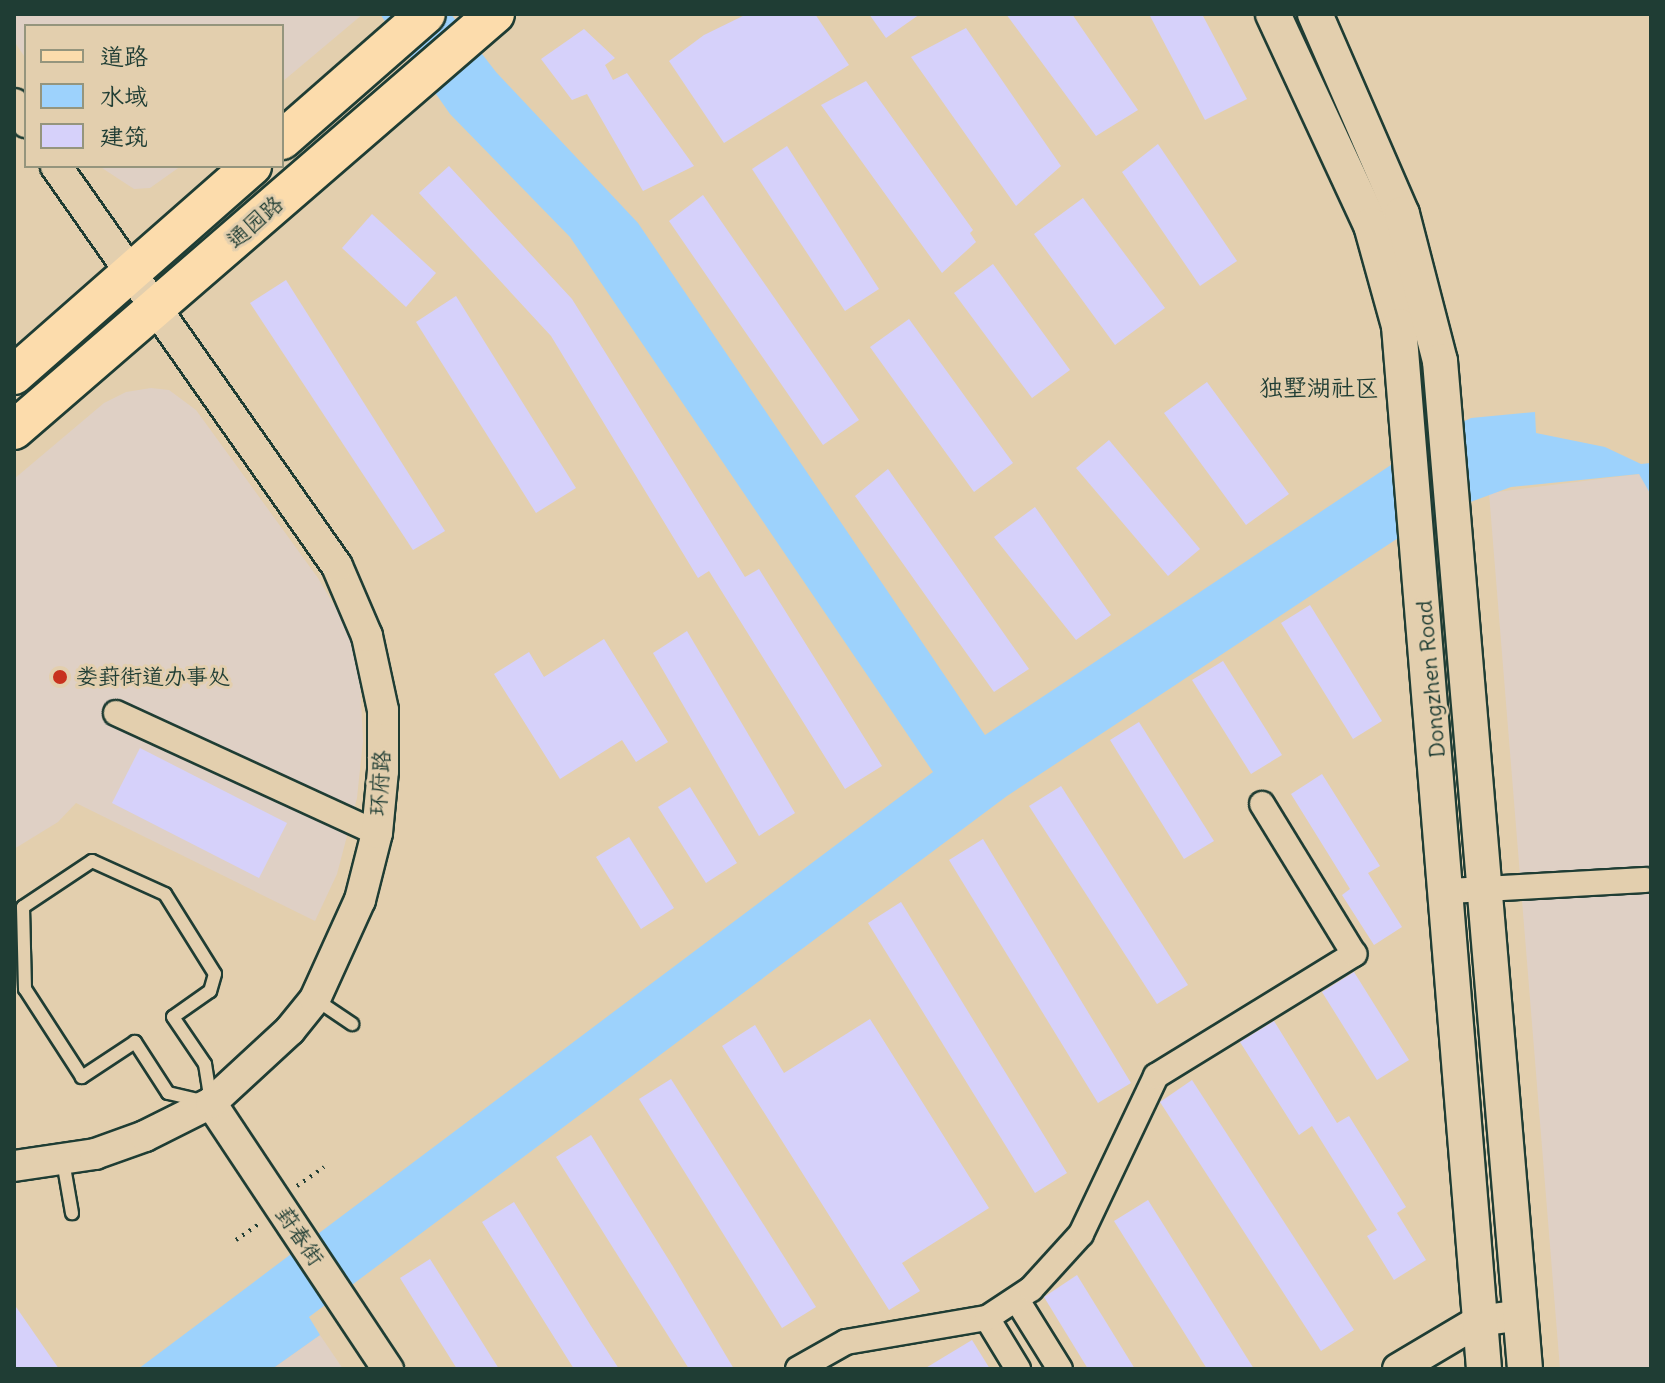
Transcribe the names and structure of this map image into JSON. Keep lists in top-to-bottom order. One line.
{"streets":{"main road":["通园路","Dongzhen Road"],"street":["环府路","葑春街"]},"crossings":[["通园路","环府路"],["环府路","葑春街"]],"districts":["独墅湖社区"],"places":["娄葑街道办事处"],"legend":["道路","水域","建筑"]}
